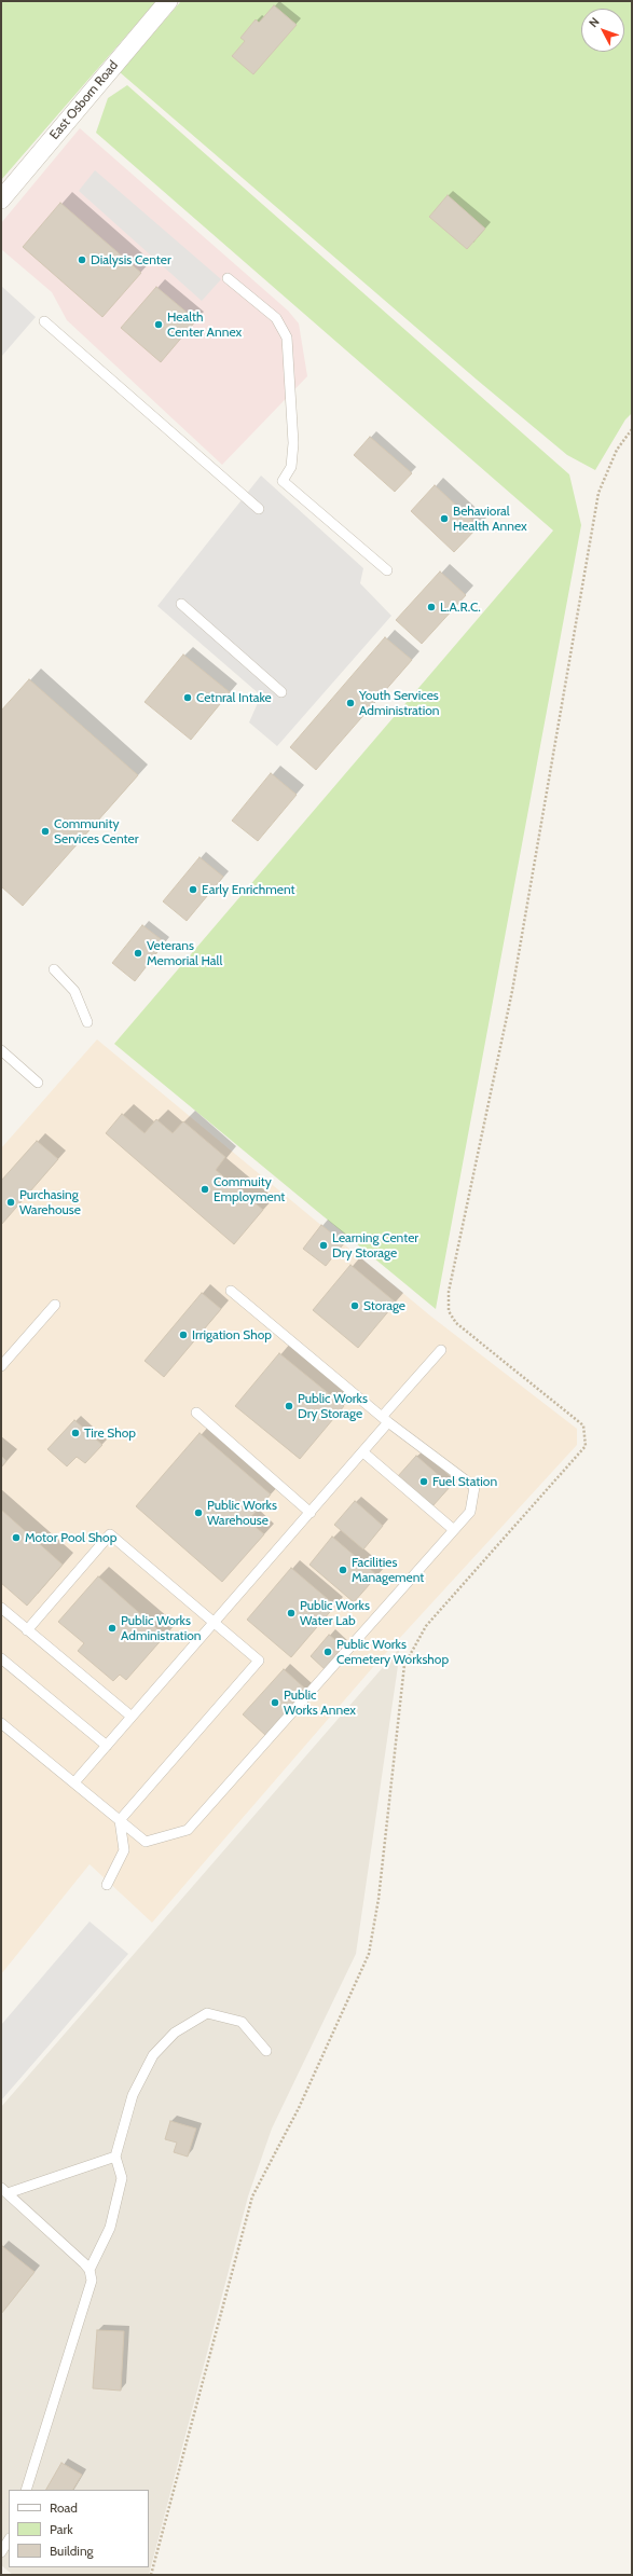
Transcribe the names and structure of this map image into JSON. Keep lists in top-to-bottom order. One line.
{"streets":{"street":["East Osborn Road"]},"places":["Dialysis Center","Health Center Annex","Behavioral Health Annex","L.A.R.C.","Cetnral Intake","Youth Services Administration","Community Services Center","Early Enrichment","Veterans Memorial Hall","Commuity Employment","Purchasing Warehouse","Learning Center Dry Storage","Storage","Irrigation Shop","Public Works Dry Storage","Tire Shop","Fuel Station","Public Works Warehouse","Motor Pool Shop","Facilities Management","Public Works Water Lab","Public Works Administration","Public Works Cemetery Workshop","Public Works Annex"],"legend":["Road","Park","Building"],"north":"top left"}
